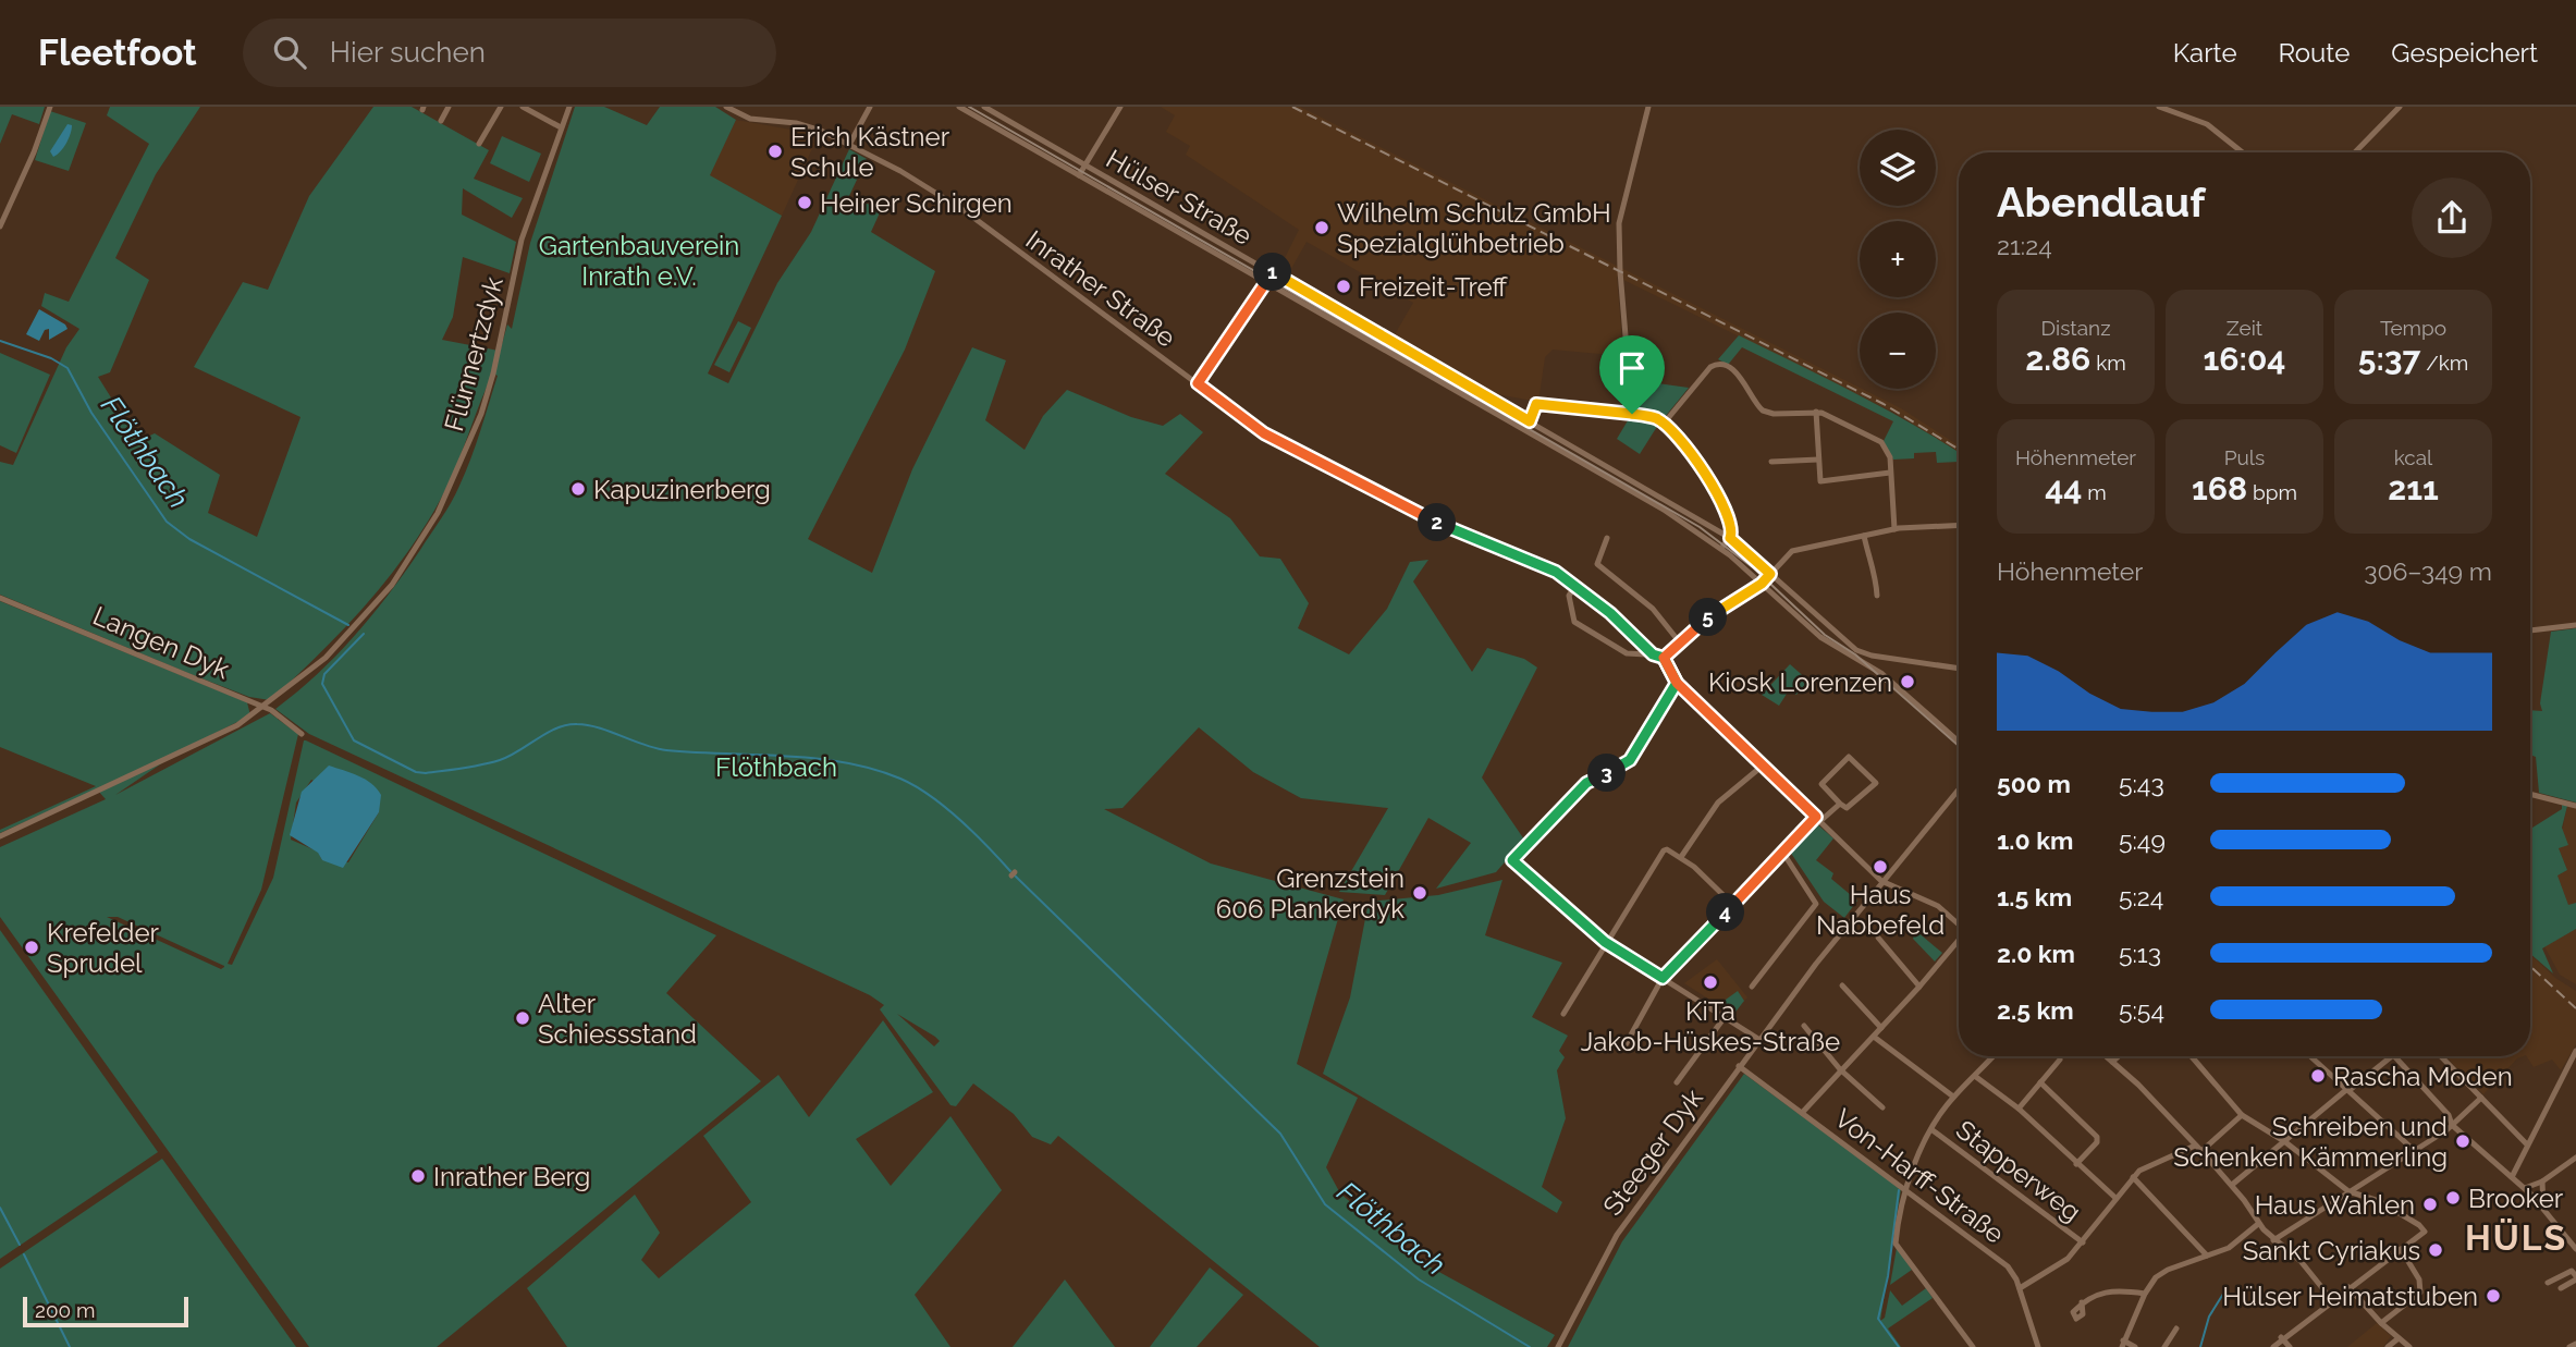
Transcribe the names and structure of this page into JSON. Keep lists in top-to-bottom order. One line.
{"streets":{"street":["Hülser Straße","Inrather Straße","Flünnertzdyk","Langen Dyk","Steeger Dyk","Stapperweg","Von-Harff-Straße"]},"crossings":[["Flünnertzdyk","Langen Dyk"],["Steeger Dyk","Von-Harff-Straße"],["Stapperweg","Von-Harff-Straße"]],"districts":["HÜLS"],"water":["Flöthbach"],"parks":["Gartenbauverein Inrath e.V.","Flöthbach"],"places":["Erich Kästner Schule","Heiner Schirgen","Wilhelm Schulz GmbH Spezialglühbetrieb","Freizeit-Treff","Kapuzinerberg","Kiosk Lorenzen","Haus Nabbefeld","Grenzstein 606 Plankerdyk","Krefelder Sprudel","KiTa Jakob-Hüskes-Straße","Alter Schiessstand","Rascha Moden","Schreiben und Schenken Kämmerling","Inrather Berg","Brooker","Haus Wahlen","Sankt Cyriakus","Hülser Heimatstuben"],"scale_bar":"200 m","page":{"header":"Fleetfoot","search":"Hier suchen","nav":["Karte","Route","Gespeichert"],"map_buttons":["+","−"],"heading":["Abendlauf","21:24"],"pins":["1","2","5","3","4"],"stats":[["Distanz","2.86 km"],["Zeit","16:04"],["Tempo","5:37 /km"],["Höhenmeter","44 m"],["Puls","168 bpm"],["kcal","211"]],"chart":["Höhenmeter","306–349 m"],"list":[{"name":"500 m","note":"5:43"},{"name":"1.0 km","note":"5:49"},{"name":"1.5 km","note":"5:24"},{"name":"2.0 km","note":"5:13"},{"name":"2.5 km","note":"5:54"}],"scale":"200 m"}}
